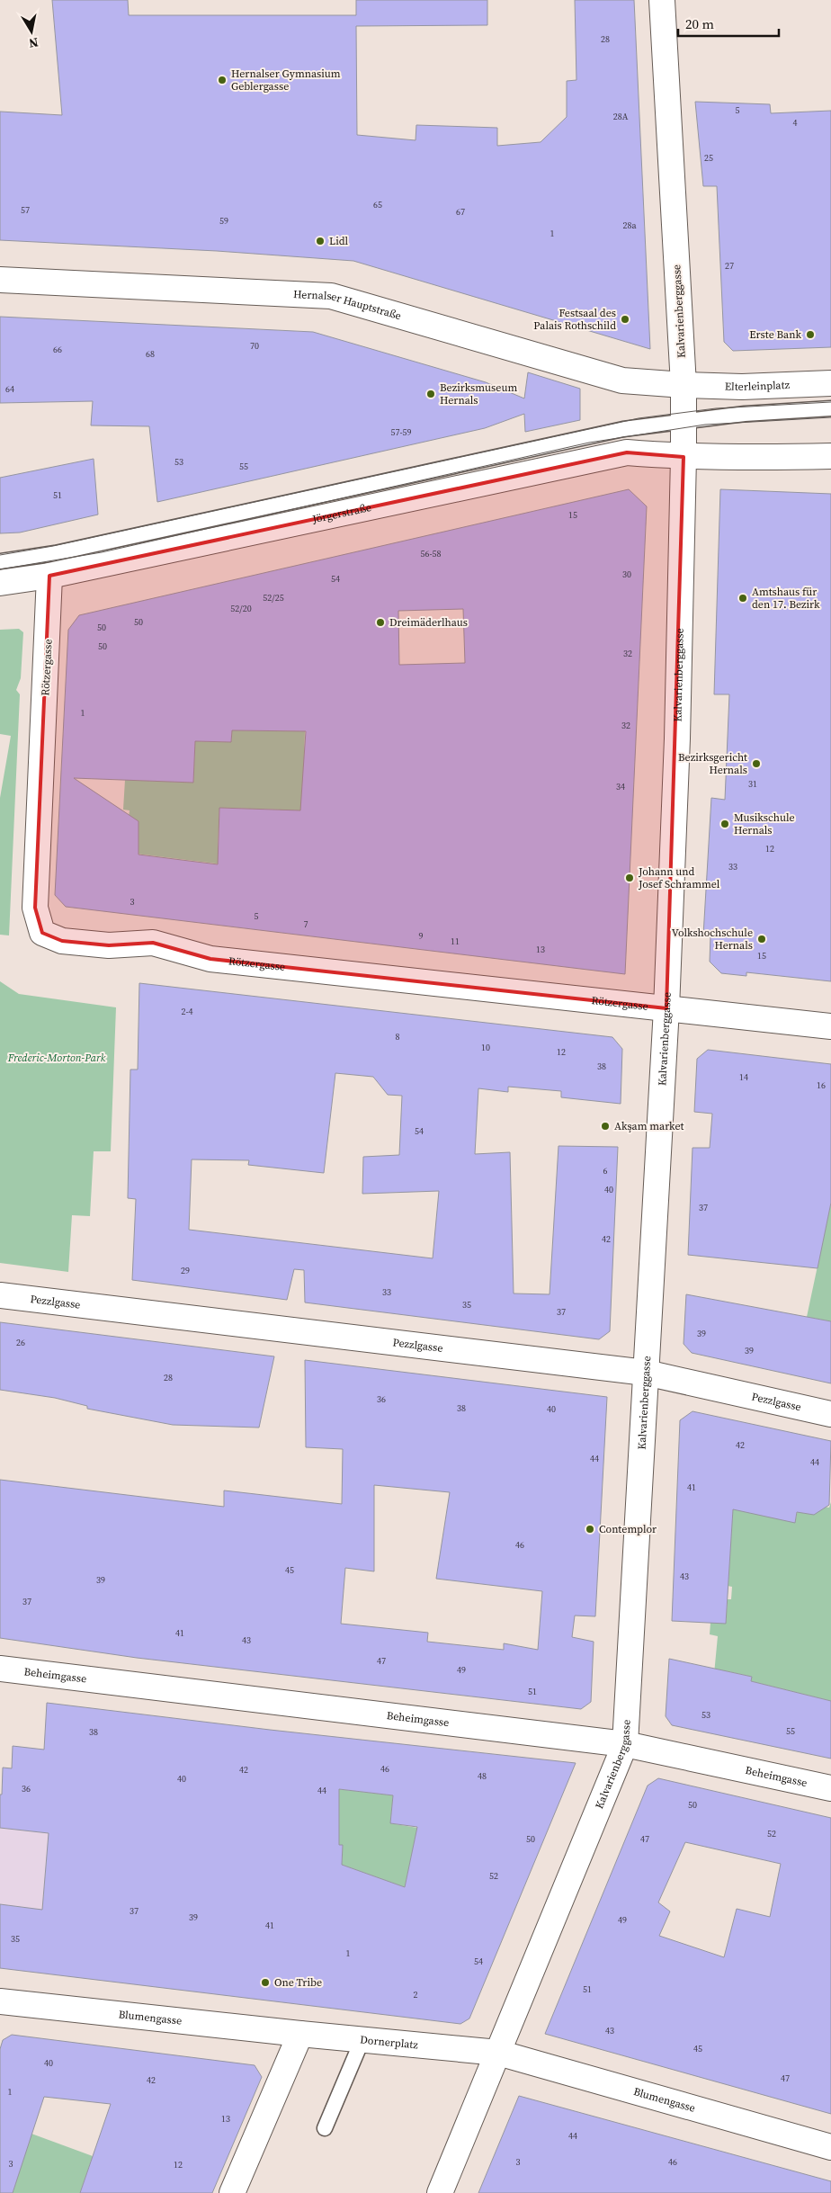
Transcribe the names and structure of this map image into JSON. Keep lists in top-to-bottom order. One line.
{"streets":{"street":["Hernalser Hauptstraße","Kalvarienberggasse","Elterleinplatz","Jörgerstraße","Rötzergasse","Pezzlgasse","Beheimgasse","Blumengasse","Dornerplatz"]},"crossings":[["Hernalser Hauptstraße","Kalvarienberggasse"],["Hernalser Hauptstraße","Elterleinplatz"],["Kalvarienberggasse","Elterleinplatz"],["Kalvarienberggasse","Jörgerstraße"],["Kalvarienberggasse","Rötzergasse"],["Kalvarienberggasse","Pezzlgasse"],["Kalvarienberggasse","Beheimgasse"],["Kalvarienberggasse","Blumengasse"],["Kalvarienberggasse","Dornerplatz"],["Jörgerstraße","Rötzergasse"],["Blumengasse","Dornerplatz"]],"parks":["Frederic-Morton-Park"],"places":["Hernalser Gymnasium Geblergasse","Lidl","Festsaal des Palais Rothschild","Erste Bank","Bezirksmuseum Hernals","Amtshaus für den 17. Bezirk","Dreimäderlhaus","Bezirksgericht Hernals","Musikschule Hernals","Johann und Josef Schrammel","Volkshochschule Hernals","Akşam market","Contemplor","One Tribe"],"house_numbers":["28","5","28A","4","25","65","57","67","59","28a","1","27","70","66","68","64","57-59","53","55","51","15","56-58","30","54","52/25","52/20","50","50","50","32","1","32","31","34","12","33","3","5","7","9","11","13","15","2-4","8","10","12","38","14","16","54","6","40","37","42","29","33","35","37","39","26","39","28","36","38","40","42","44","44","41","46","45","43","39","37","41","43","47","49","51","53","55","38","46","42","48","40","36","44","50","52","50","47","52","37","39","49","41","35","1","54","51","2","43","45","40","47","42","1","13","44","3","46","3","12"],"scale_bar":"20 m","north":"bottom"}
